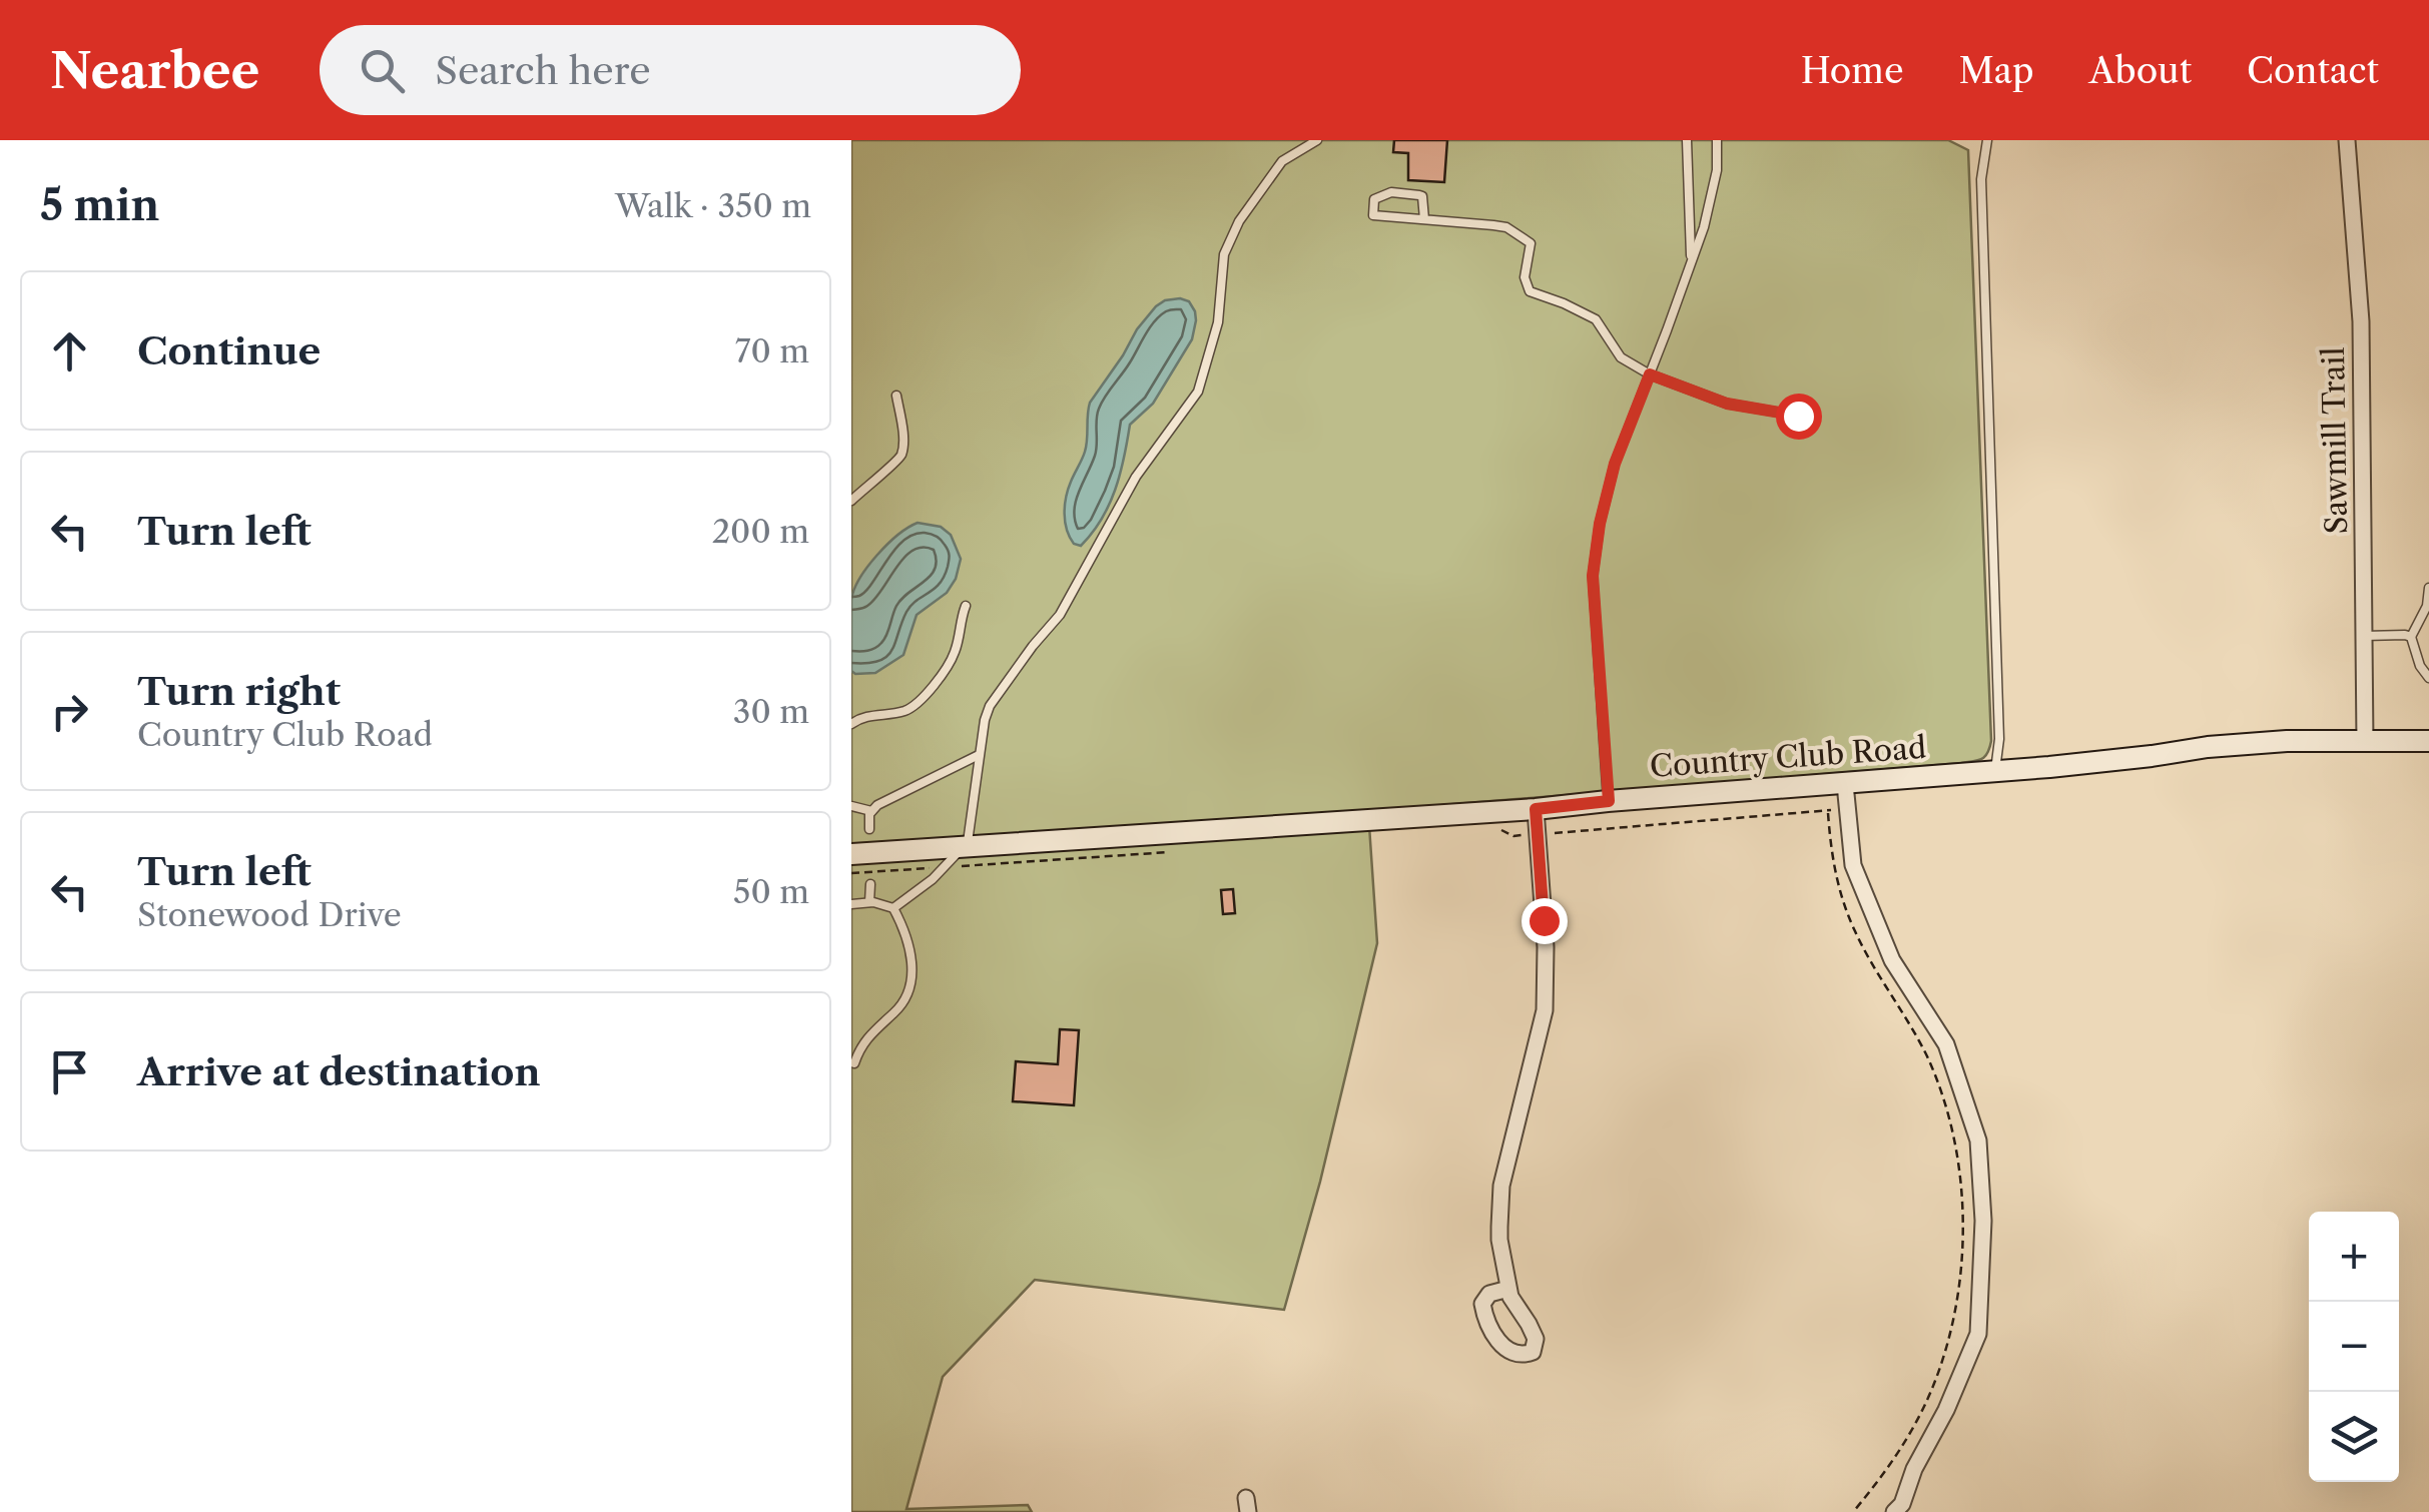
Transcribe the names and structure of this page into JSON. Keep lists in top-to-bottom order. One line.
{"streets":{"street":["Sawmill Trail","Country Club Road"]},"crossings":[["Sawmill Trail","Country Club Road"]],"page":{"header":"Nearbee","search":"Search here","nav":["Home","Map","About","Contact"],"heading":["5 min","Walk · 350 m"],"list":[["Continue","70 m"],["Turn left","200 m"],["Turn right","Country Club Road","30 m"],["Turn left","Stonewood Drive","50 m"],"Arrive at destination"],"map_buttons":["+","−"]}}
